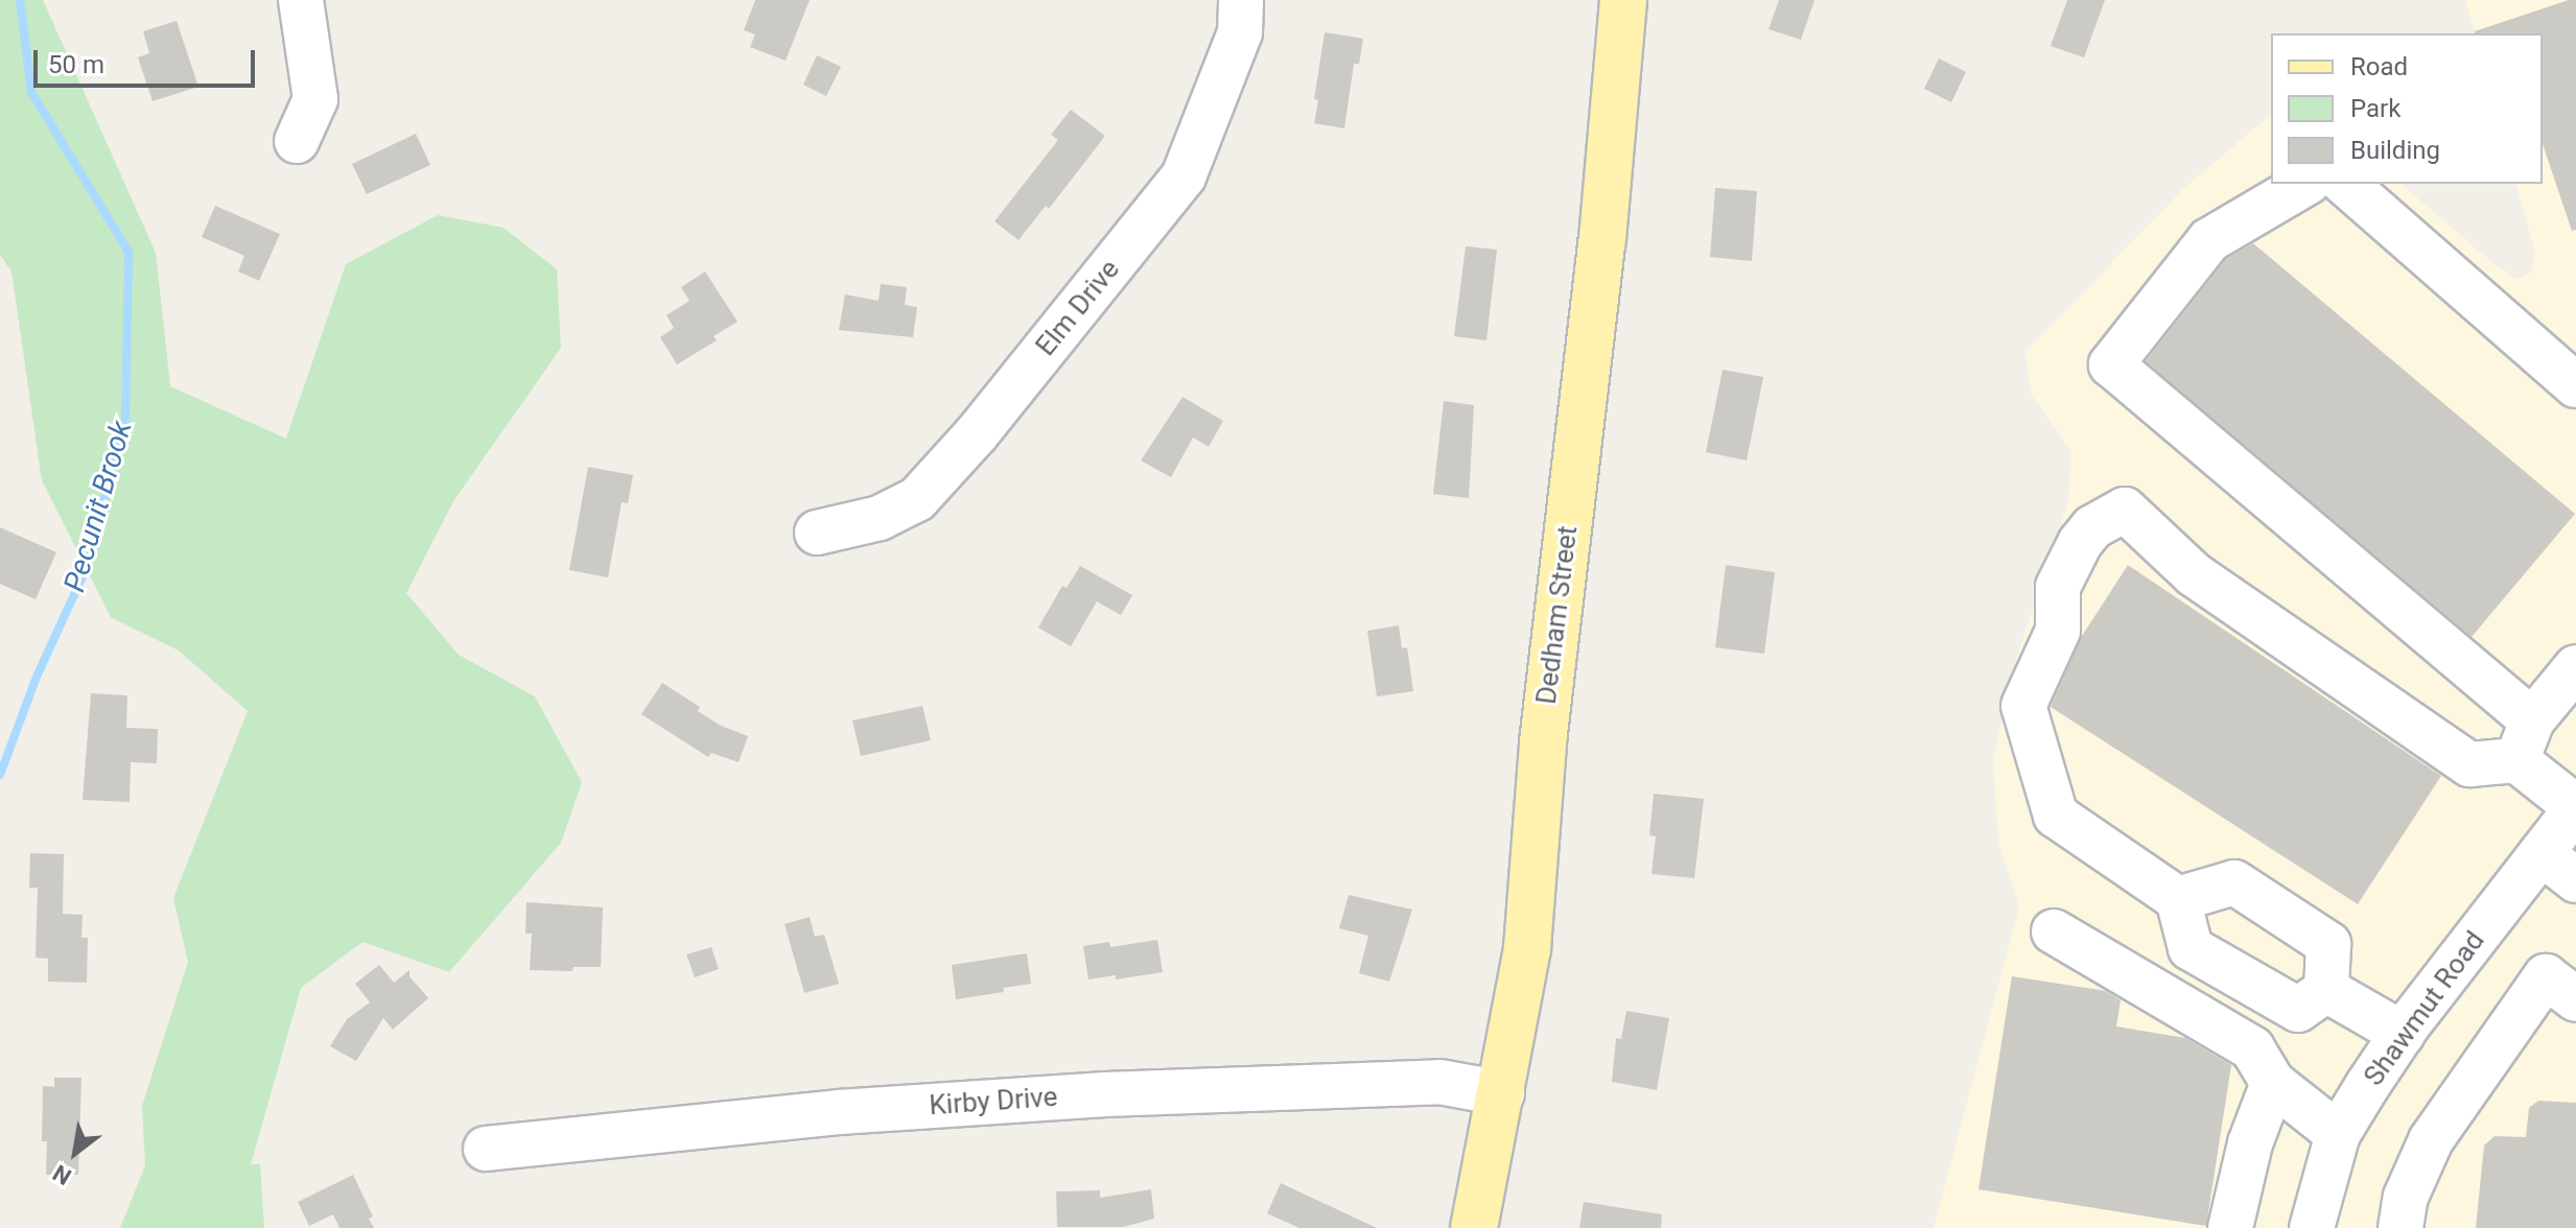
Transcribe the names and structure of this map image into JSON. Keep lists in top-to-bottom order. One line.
{"streets":{"main road":["Dedham Street"],"street":["Elm Drive","Shawmut Road","Kirby Drive"]},"crossings":[["Dedham Street","Kirby Drive"]],"water":["Pecunit Brook"],"legend":["Road","Park","Building"],"scale_bar":"50 m","north":"bottom left"}
